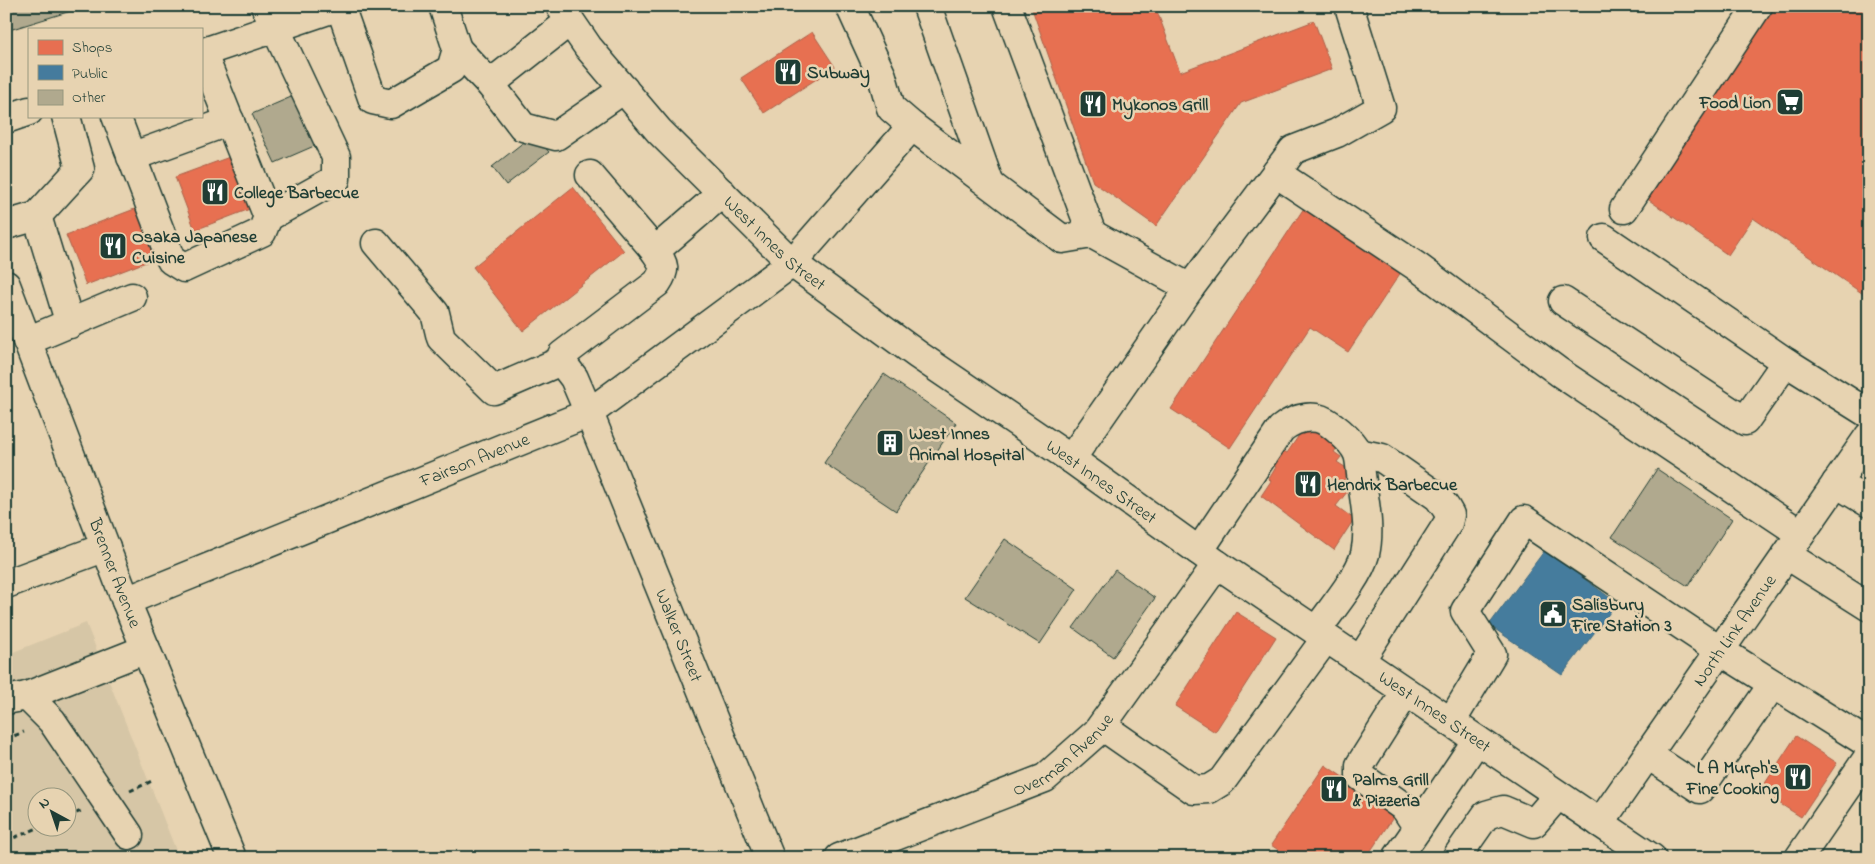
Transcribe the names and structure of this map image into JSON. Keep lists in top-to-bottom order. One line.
{"streets":{"street":["West Innes Street","Fairson Avenue","Brenner Avenue","North Link Avenue","Walker Street","Overman Avenue"]},"crossings":[["West Innes Street","Fairson Avenue"],["West Innes Street","North Link Avenue"],["West Innes Street","Overman Avenue"],["Fairson Avenue","Brenner Avenue"],["Fairson Avenue","Walker Street"]],"places":{"restaurant":["Subway","Mykonos Grill","College Barbecue","Osaka Japanese Cuisine","Hendrix Barbecue","L A Murph's Fine Cooking","Palms Grill & Pizzeria"],"supermarket":["Food Lion"],"building":["West Innes Animal Hospital"],"public building":["Salisbury Fire Station 3"]},"legend":["Shops","Public","Other"],"north":"top left"}
